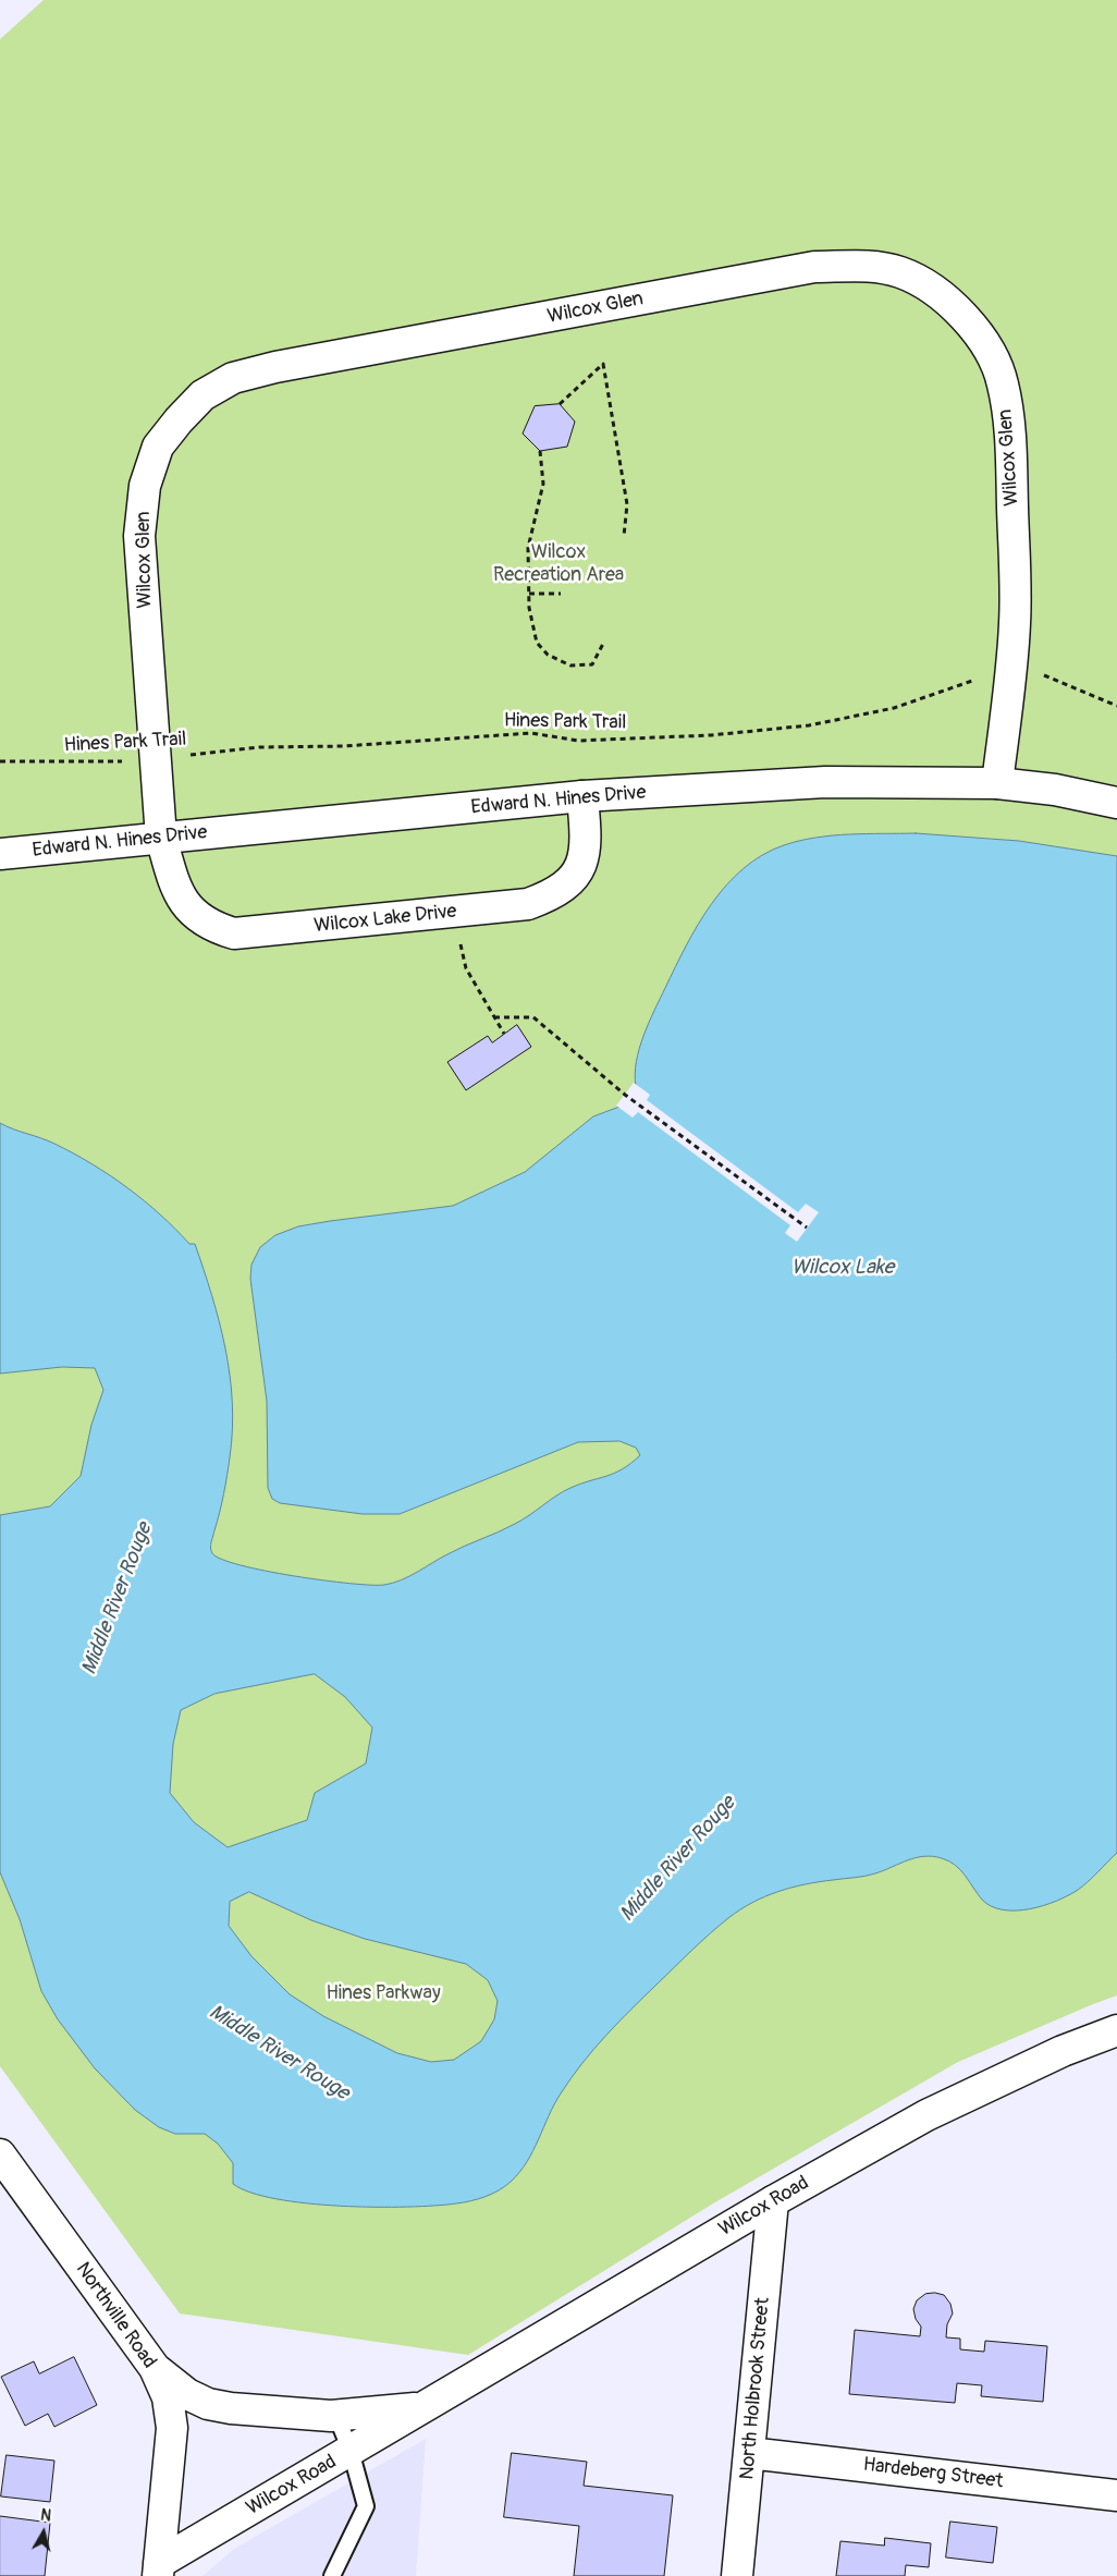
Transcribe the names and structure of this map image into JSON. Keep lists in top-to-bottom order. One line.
{"streets":{"street":["Wilcox Glen","Edward N. Hines Drive","Wilcox Lake Drive","Wilcox Road","Northville Road","North Holbrook Street","Hardeberg Street"],"path":["Hines Park Trail"]},"crossings":[["Wilcox Glen","Hines Park Trail"],["Wilcox Glen","Edward N. Hines Drive"],["Wilcox Glen","Wilcox Lake Drive"],["Edward N. Hines Drive","Wilcox Lake Drive"],["Wilcox Road","Northville Road"],["Wilcox Road","North Holbrook Street"],["North Holbrook Street","Hardeberg Street"]],"water":["Wilcox Lake","Middle River Rouge"],"parks":["Wilcox Recreation Area","Hines Parkway"],"north":"top"}
